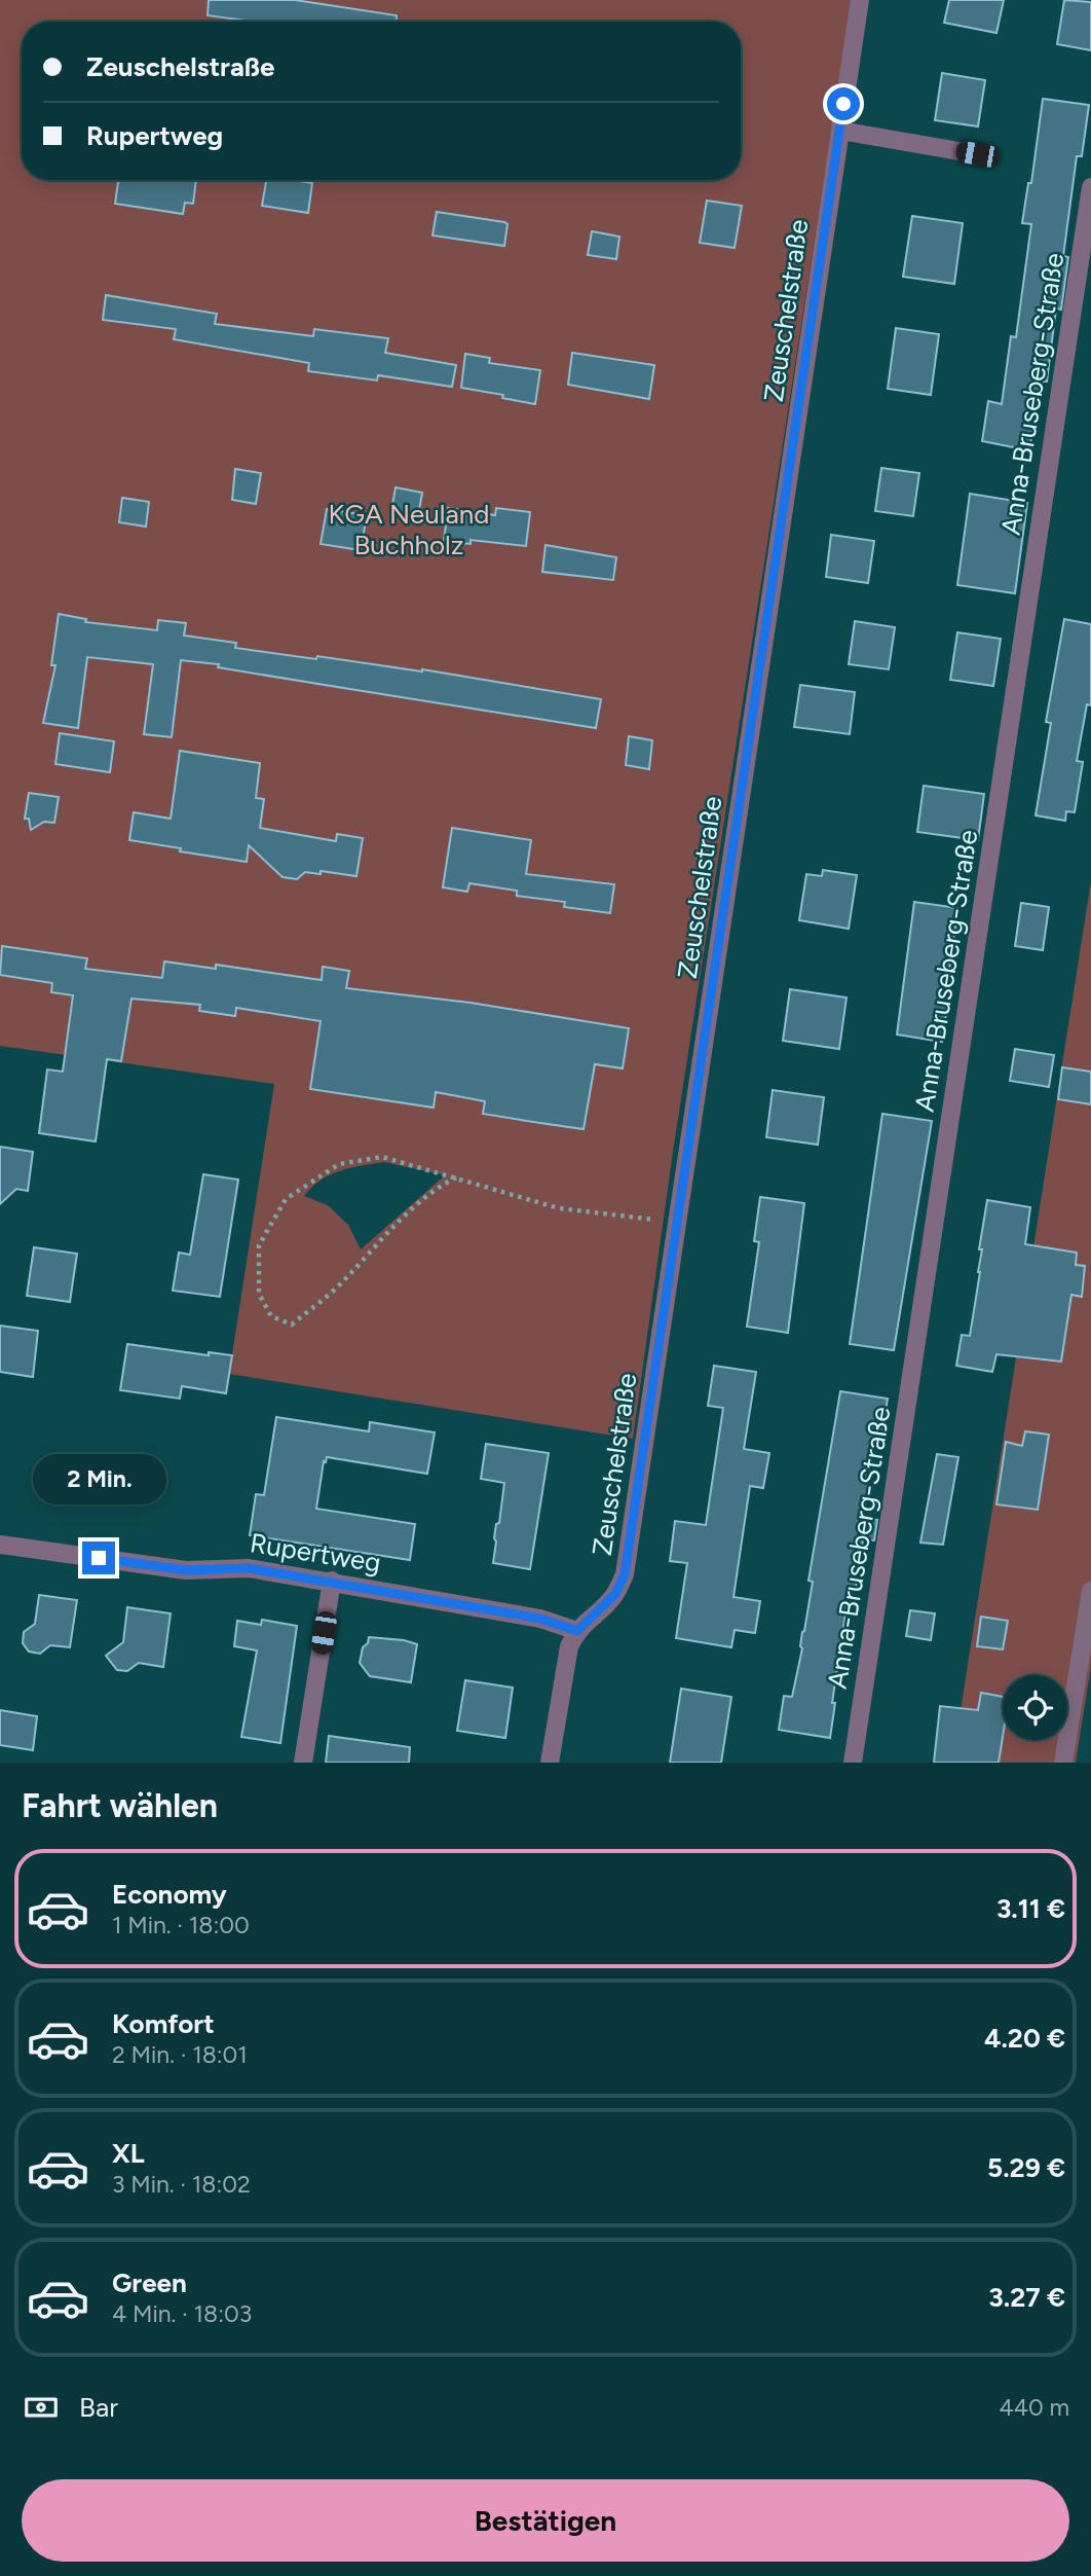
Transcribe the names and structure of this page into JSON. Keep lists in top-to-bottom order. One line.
{"streets":{"street":["Zeuschelstraße","Anna-Bruseberg-Straße","Rupertweg"]},"crossings":[["Zeuschelstraße","Rupertweg"]],"parks":["KGA Neuland Buchholz"],"page":{"banner":["Zeuschelstraße","Rupertweg"],"bubble":"2 Min.","heading":"Fahrt wählen","list":[{"name":"Economy","note":"1 Min. · 18:00","value":"3.11 €"},{"name":"Komfort","note":"2 Min. · 18:01","value":"4.20 €"},{"name":"XL","note":"3 Min. · 18:02","value":"5.29 €"},{"name":"Green","note":"4 Min. · 18:03","value":"3.27 €"}],"pay":["Bar","440 m"],"buttons":"Bestätigen"}}
